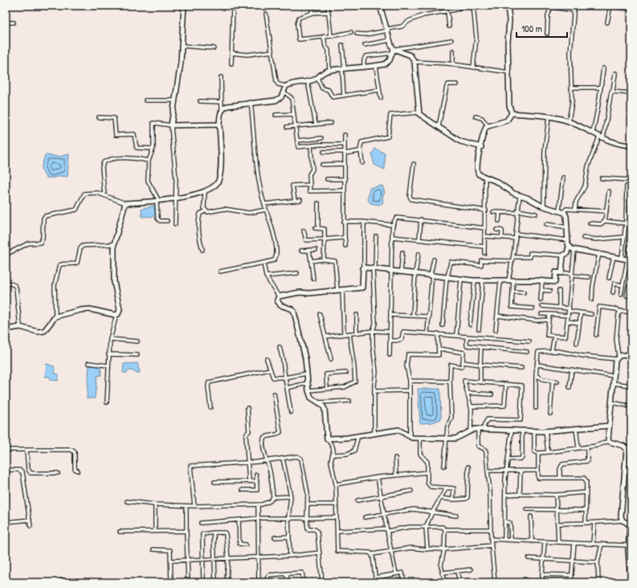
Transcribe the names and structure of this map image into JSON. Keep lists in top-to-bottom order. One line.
{"scale_bar":"100 m"}
